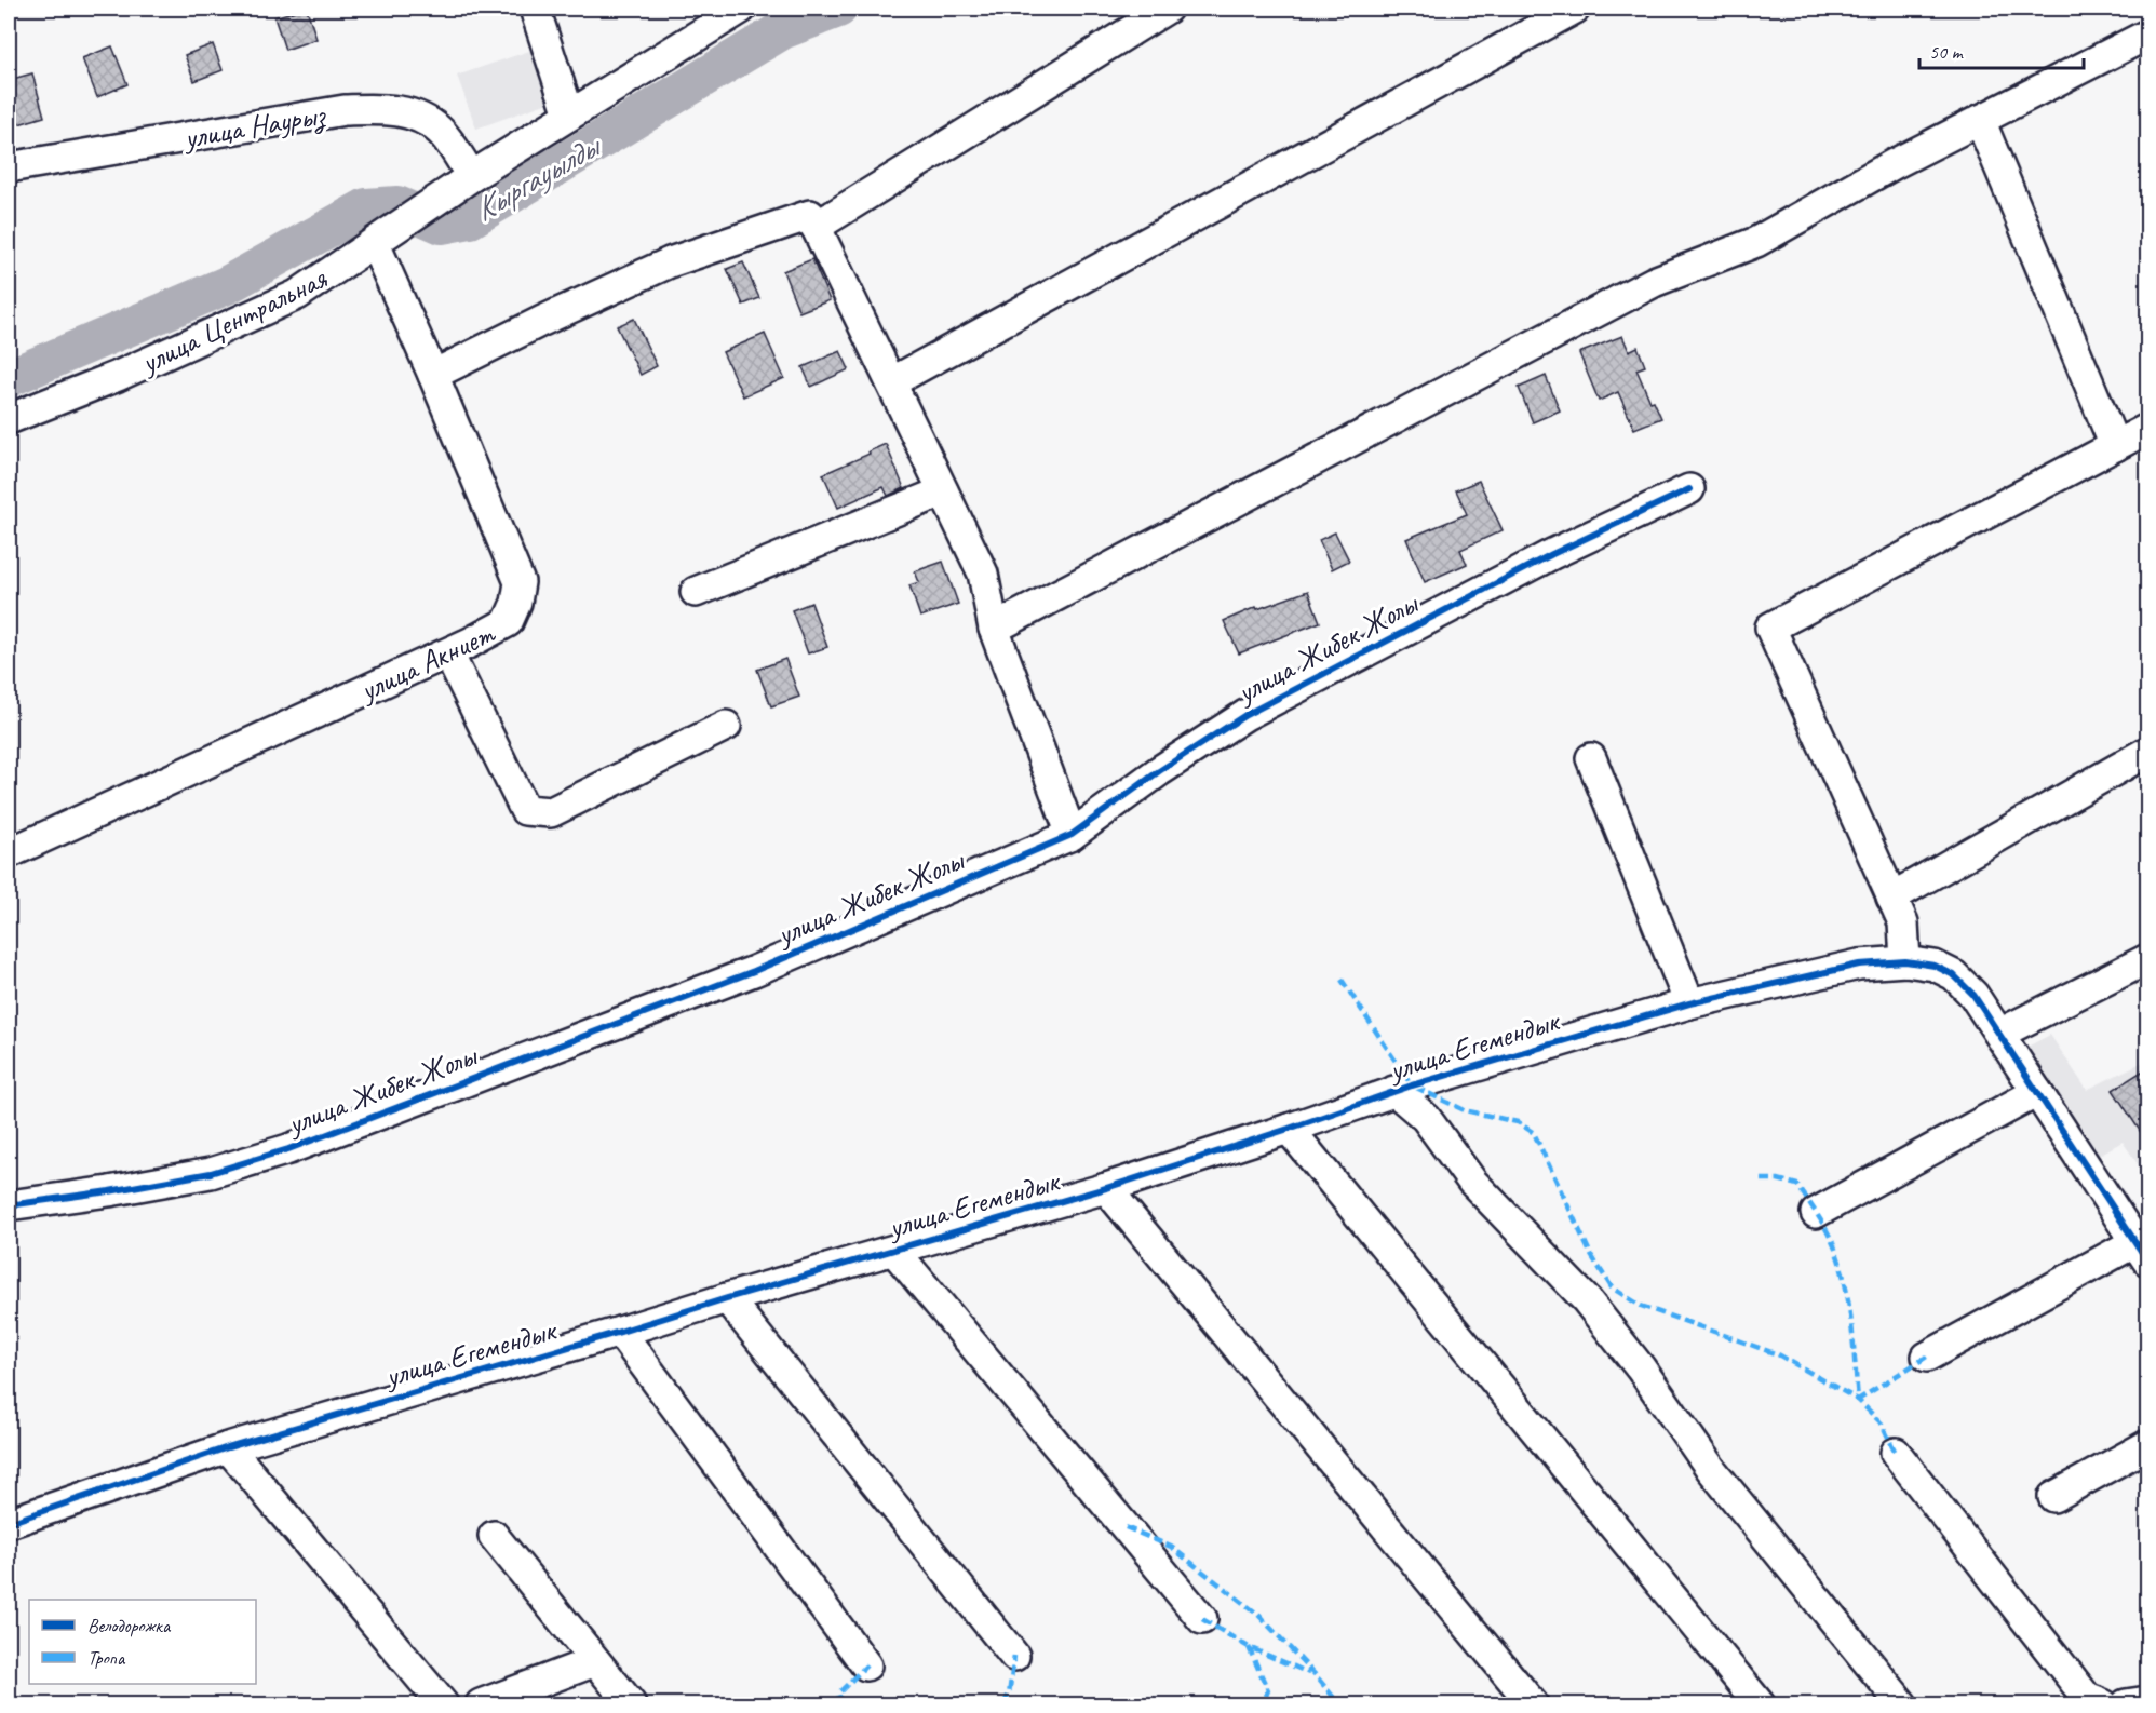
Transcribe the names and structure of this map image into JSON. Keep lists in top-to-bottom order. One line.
{"streets":{"street":["улица Наурыз","улица Центральная","улица Жибек Жолы","улица Акниет","улица Егемендык"]},"crossings":[["улица Наурыз","улица Центральная"],["улица Центральная","улица Акниет"]],"water":["Кыргауылды"],"legend":["Велодорожка","Тропа"],"scale_bar":"50 m"}
